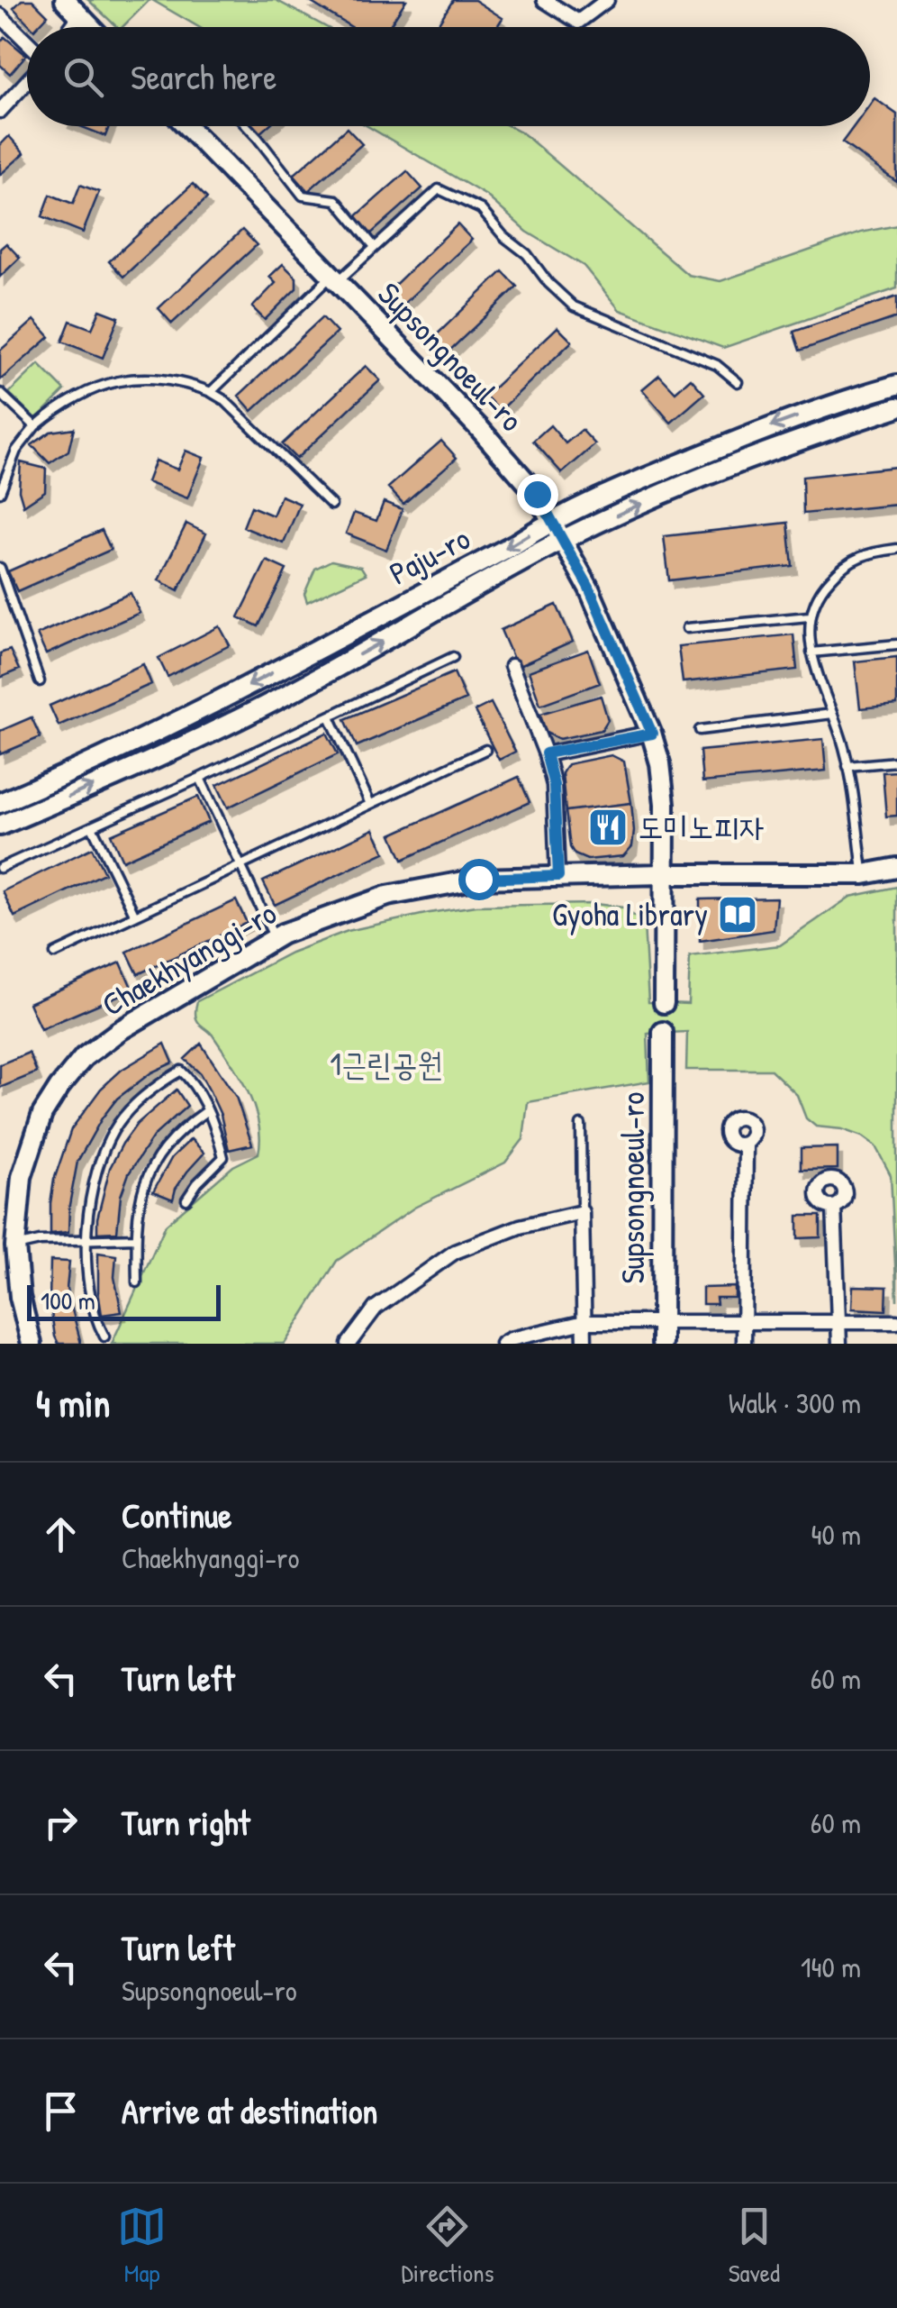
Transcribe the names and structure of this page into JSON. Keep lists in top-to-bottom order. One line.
{"streets":{"street":["Supsongnoeul-ro","Paju-ro","Chaekhyanggi-ro"]},"crossings":[["Supsongnoeul-ro","Paju-ro"],["Supsongnoeul-ro","Chaekhyanggi-ro"]],"parks":["1근린공원"],"places":{"restaurant":["도미노피자"],"library":["Gyoha Library"]},"scale_bar":"100 m","page":{"search":"Search here","scale":"100 m","heading":["4 min","Walk · 300 m"],"list":[["Continue","Chaekhyanggi-ro","40 m"],["Turn left","60 m"],["Turn right","60 m"],["Turn left","Supsongnoeul-ro","140 m"],"Arrive at destination"],"nav":["Map","Directions","Saved"]}}
